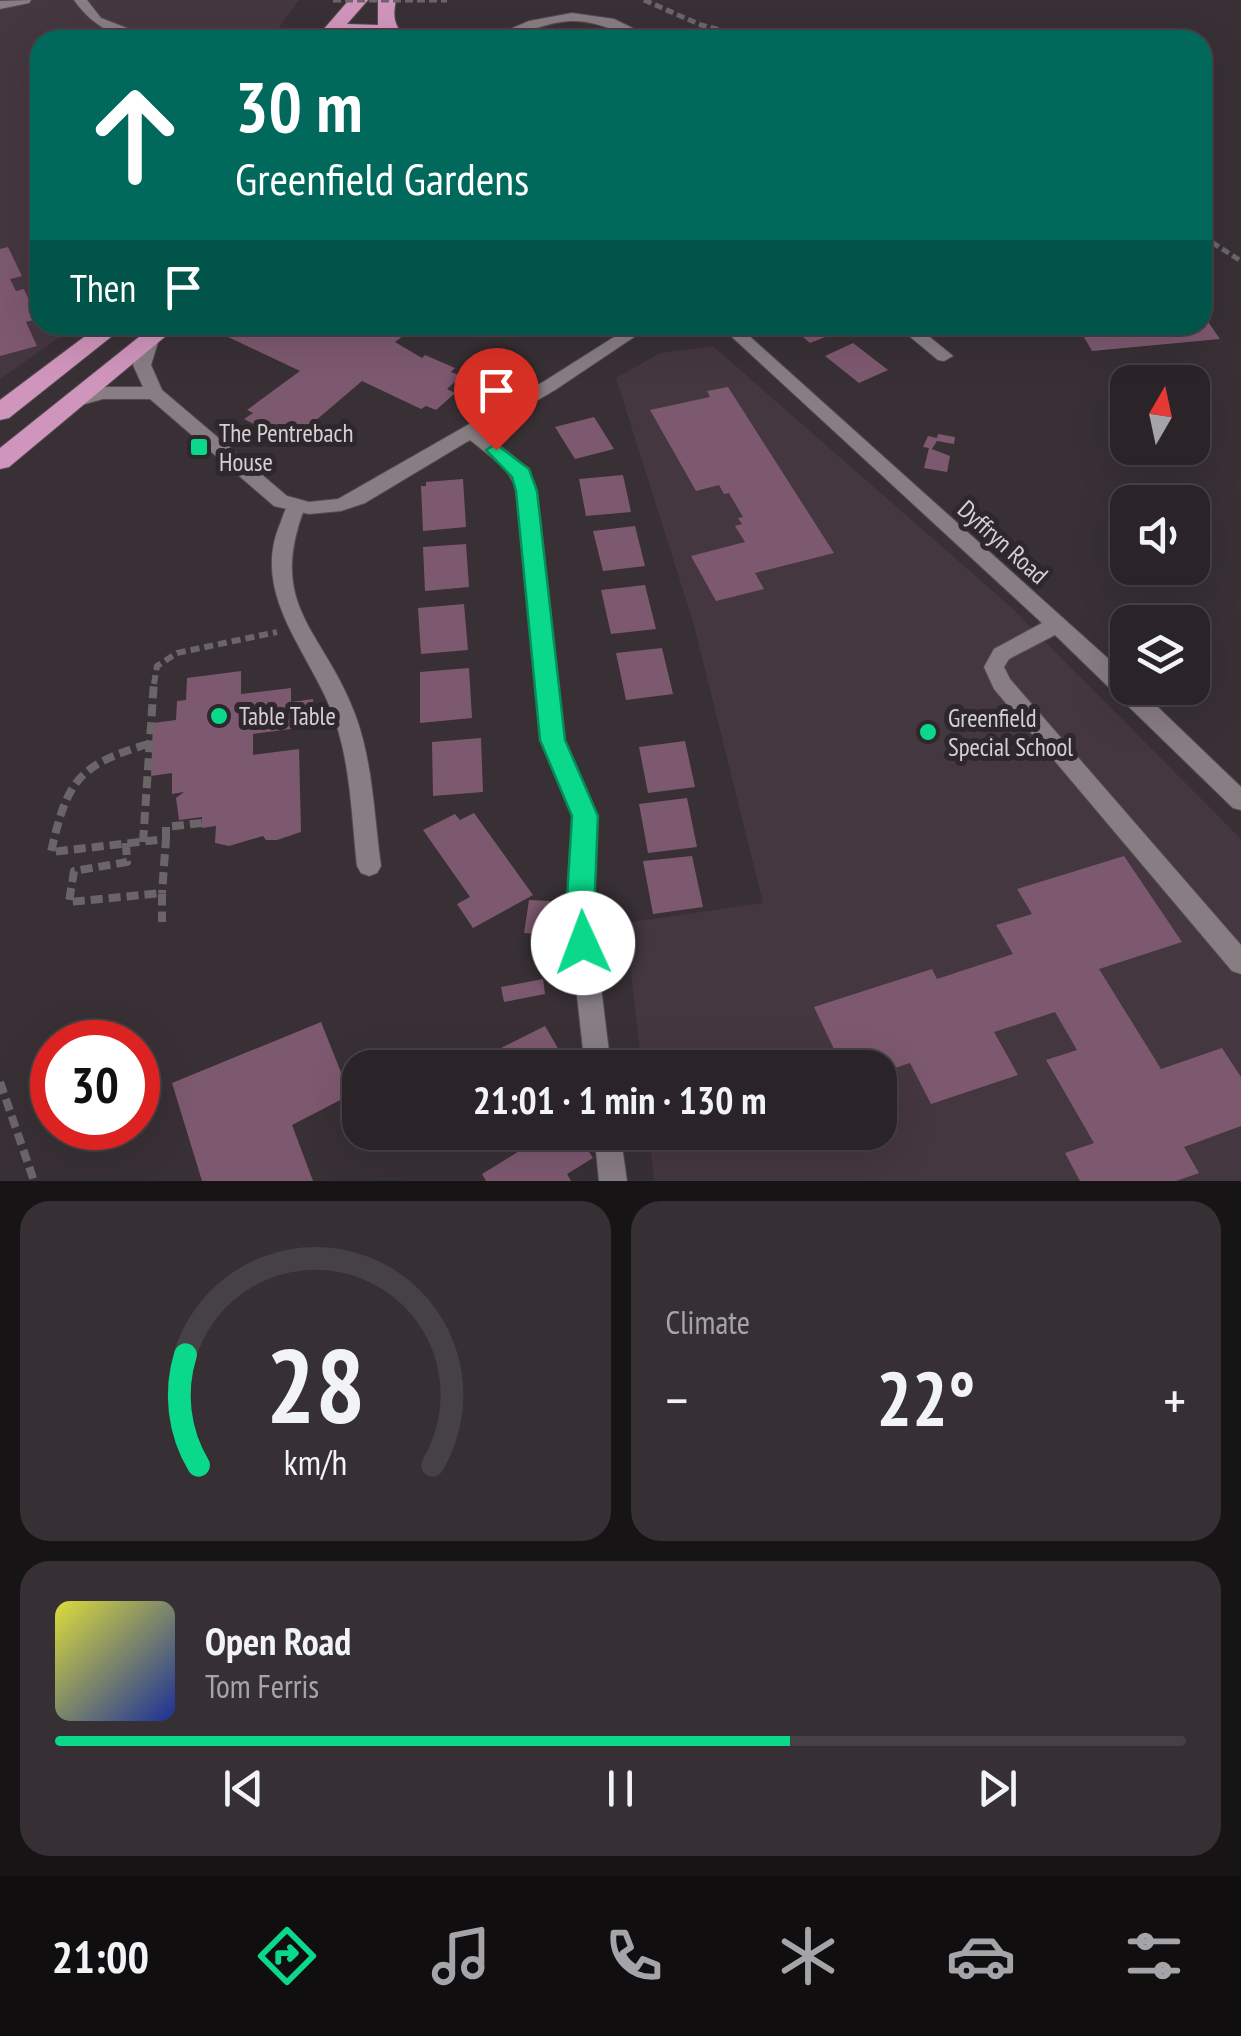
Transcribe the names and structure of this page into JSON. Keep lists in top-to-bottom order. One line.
{"streets":{"street":["Dyffryn Road"]},"places":{"transit":["The Pentrebach House"],"other":["Table Table","Greenfield Special School"]},"north":"top","page":{"turn":["30 m","Greenfield Gardens"],"then":"Then","limit":"30","trip":"21:01 · 1 min · 130 m","tile":"Climate","heat":["−","22°","+"],"song":["Open Road","Tom Ferris"],"tabs":"21:00","gauge":["28","km/h"]}}
